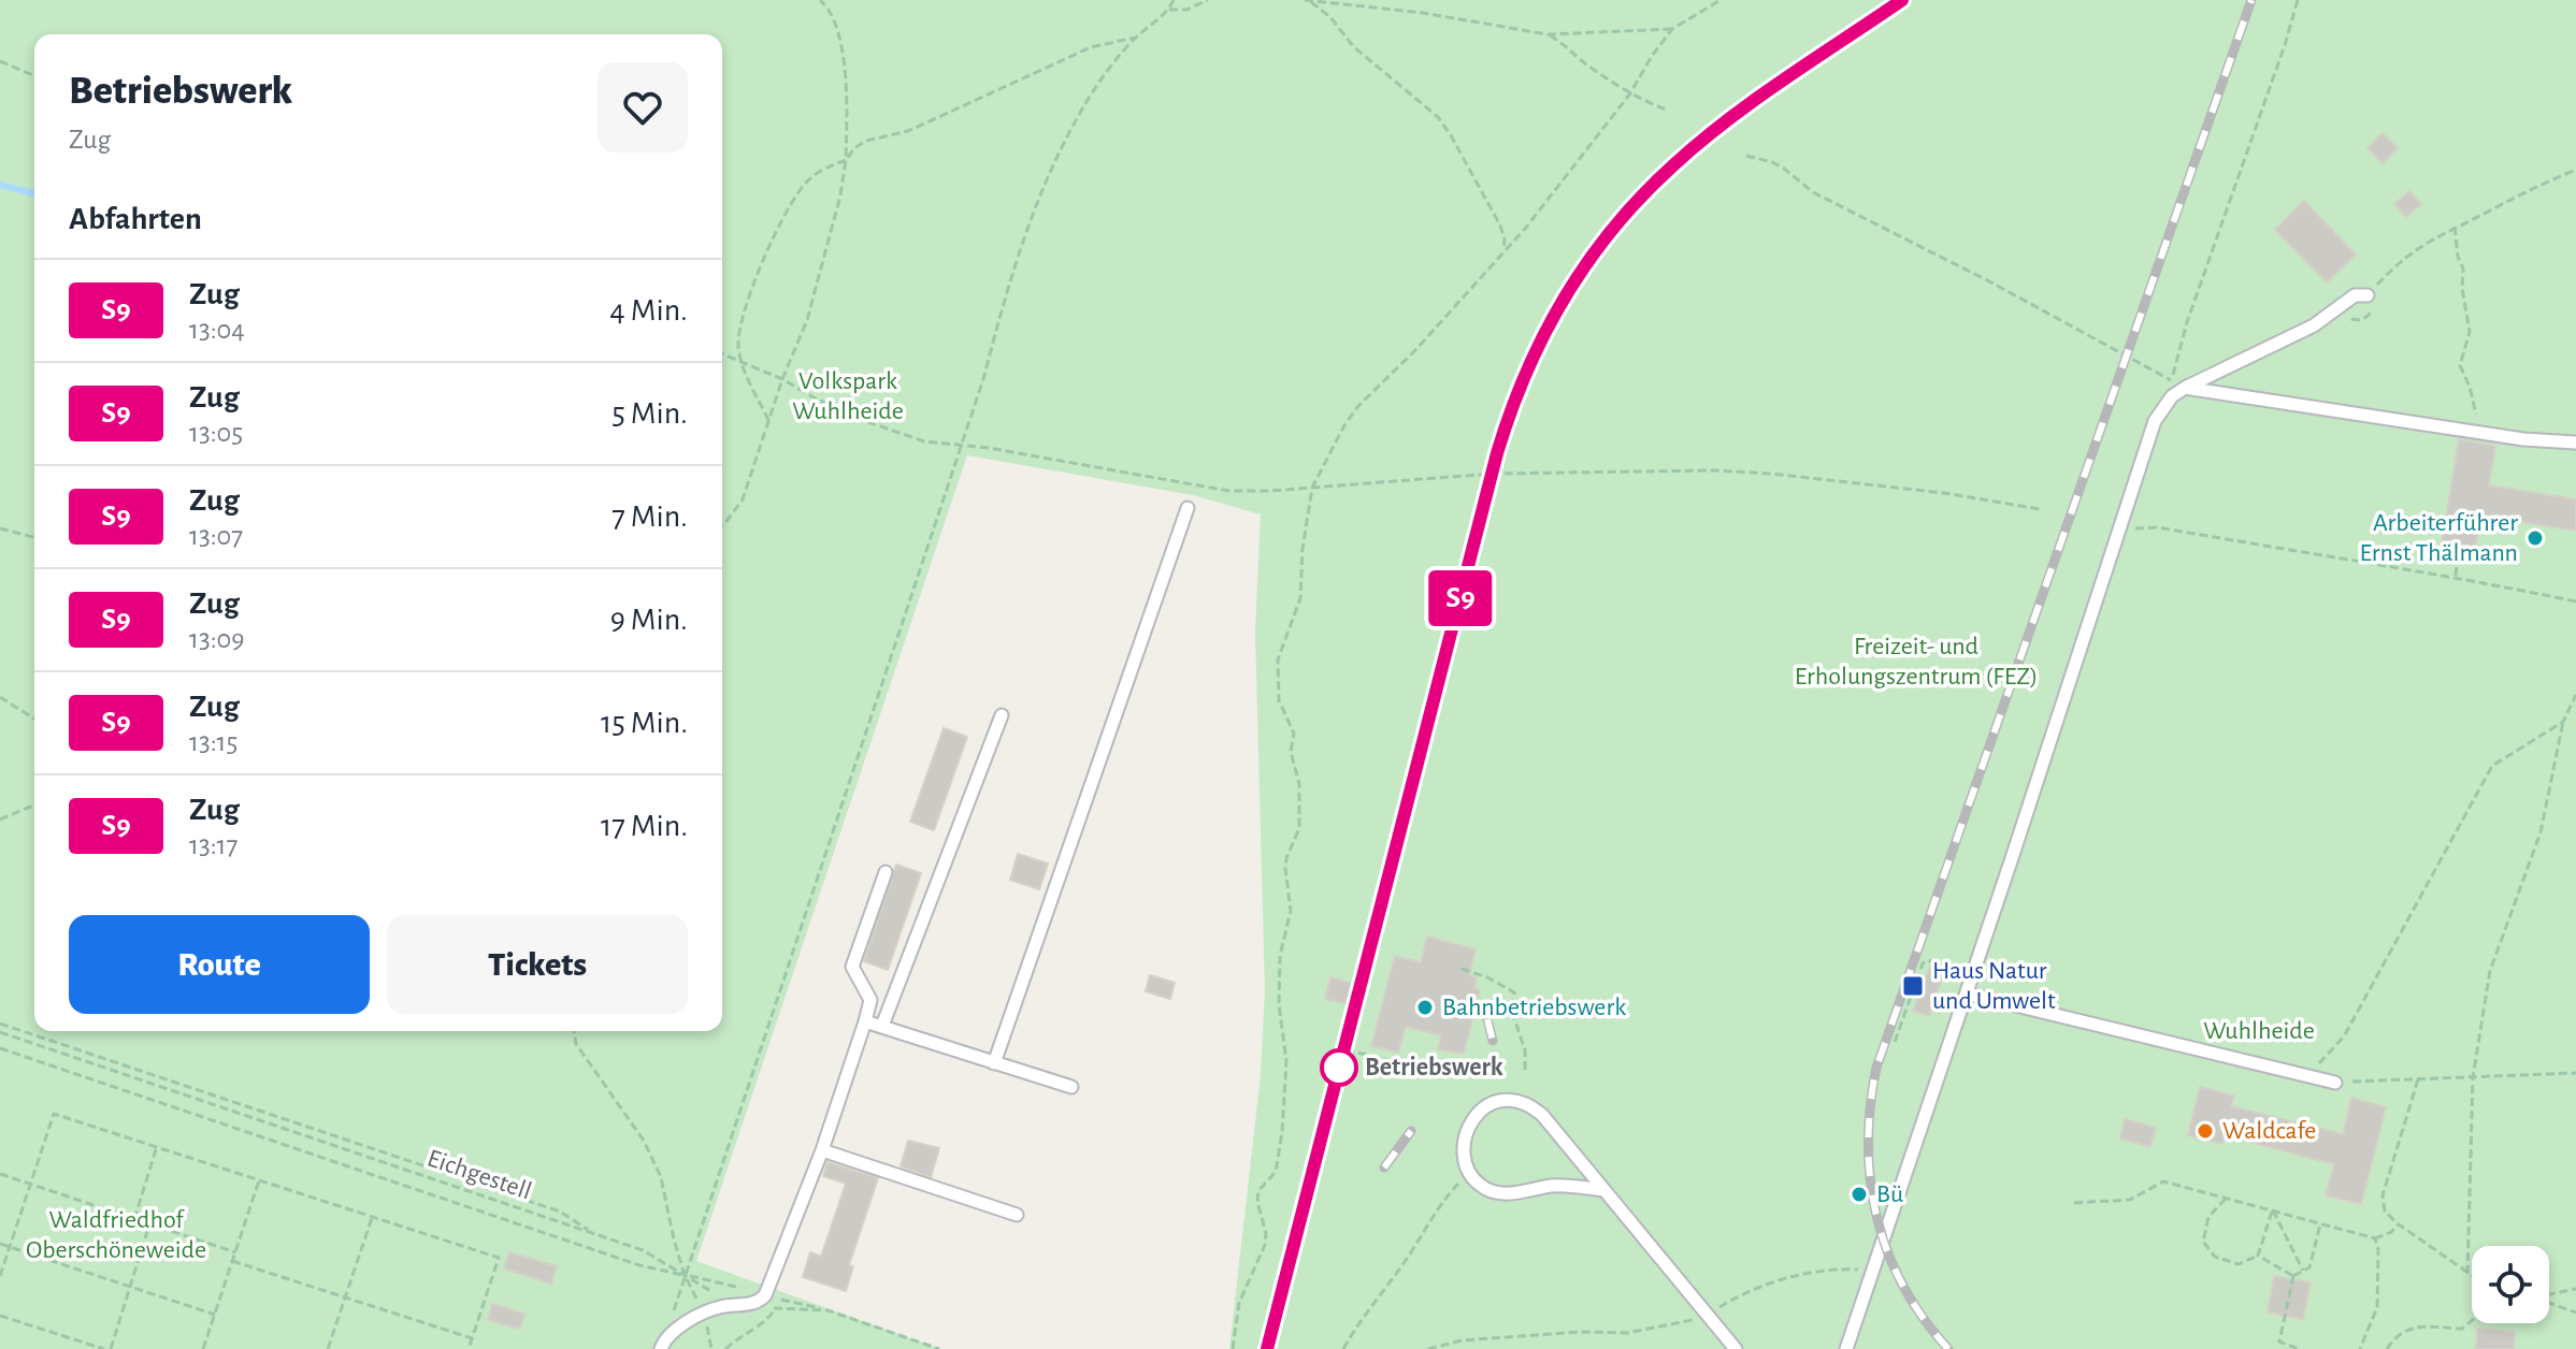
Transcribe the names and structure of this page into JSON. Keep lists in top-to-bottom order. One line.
{"streets":{"path":["Eichgestell"]},"parks":["Volkspark Wuhlheide","Freizeit- und Erholungszentrum (FEZ)","Wuhlheide","Waldfriedhof Oberschöneweide"],"places":{"other":["Arbeiterführer Ernst Thälmann","Bahnbetriebswerk","Betriebswerk","Waldcafe","Bü"],"transit":["Haus Natur und Umwelt"]},"page":{"on_map":"S9","heading":[["Betriebswerk","Zug"],"Abfahrten"],"list":[{"mark":"S9","name":"Zug","note":"13:04","value":"4 Min."},{"mark":"S9","name":"Zug","note":"13:05","value":"5 Min."},{"mark":"S9","name":"Zug","note":"13:07","value":"7 Min."},{"mark":"S9","name":"Zug","note":"13:09","value":"9 Min."},{"mark":"S9","name":"Zug","note":"13:15","value":"15 Min."},{"mark":"S9","name":"Zug","note":"13:17","value":"17 Min."}],"buttons":["Route","Tickets"]}}
